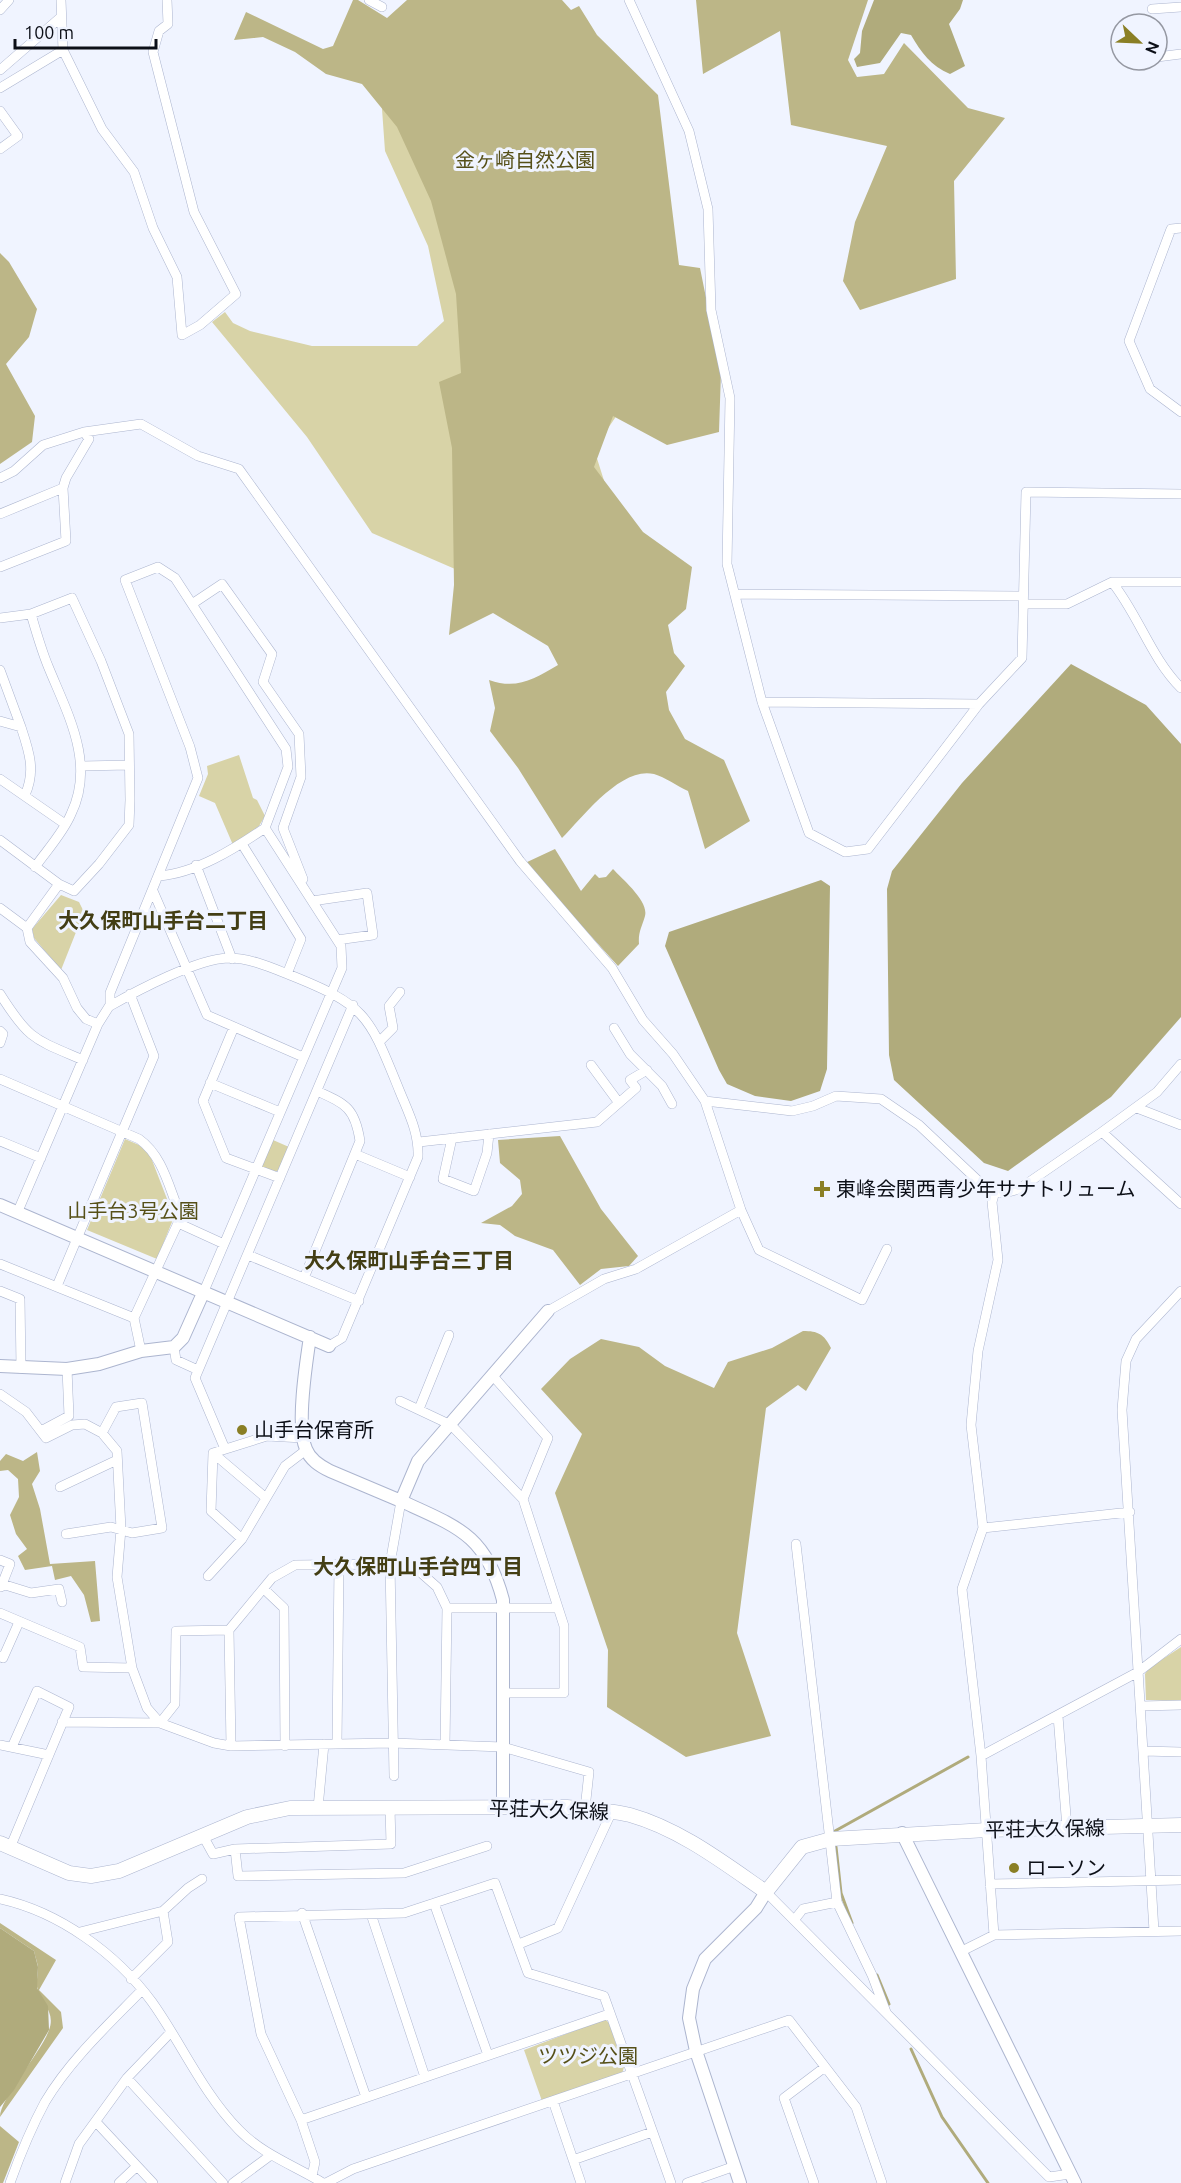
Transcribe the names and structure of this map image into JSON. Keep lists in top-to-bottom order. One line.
{"streets":{"main road":["平荘大久保線"]},"districts":["大久保町山手台二丁目","大久保町山手台三丁目","大久保町山手台四丁目"],"parks":["金ヶ崎自然公園","山手台3号公園","ツツジ公園"],"places":{"health":["東峰会関西青少年サナトリューム"],"other":["山手台保育所","ローソン"]},"scale_bar":"100 m","north":"bottom right"}
